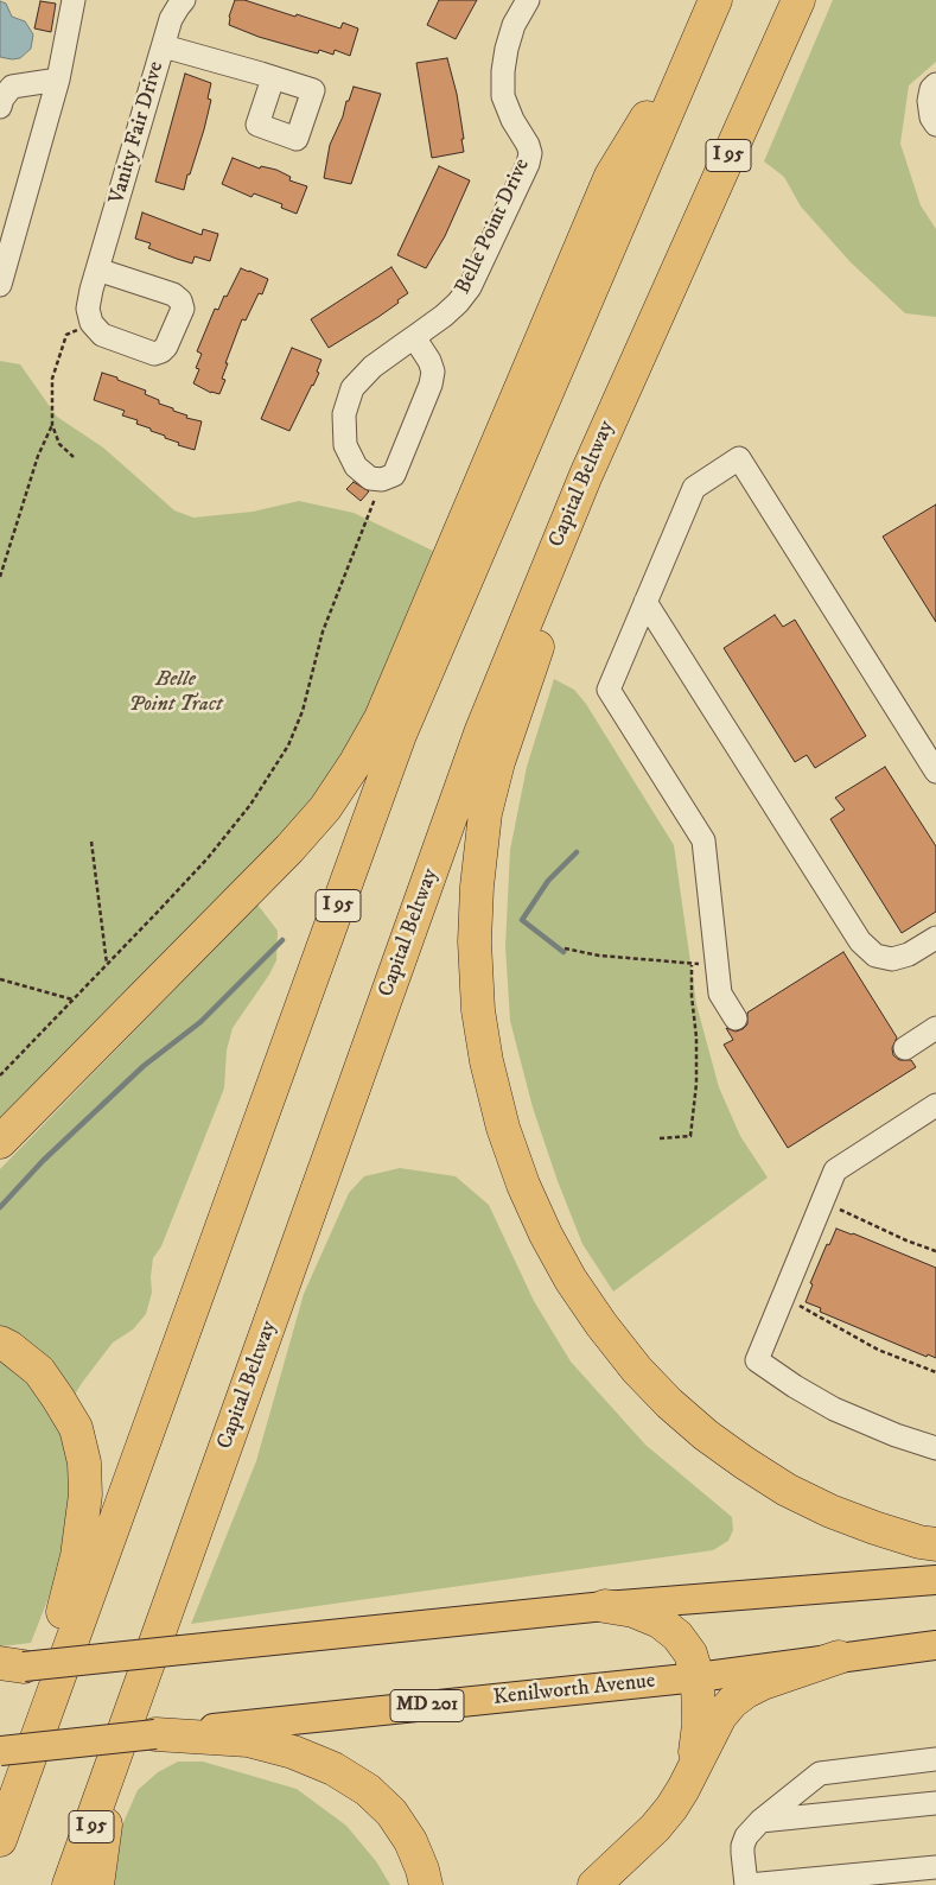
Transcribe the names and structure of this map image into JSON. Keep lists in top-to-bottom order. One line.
{"streets":{"highway":["I 95","Capital Beltway"],"main road":["Kenilworth Avenue","MD 201"],"street":["Vanity Fair Drive","Belle Point Drive"]},"parks":["Belle Point Tract"]}
